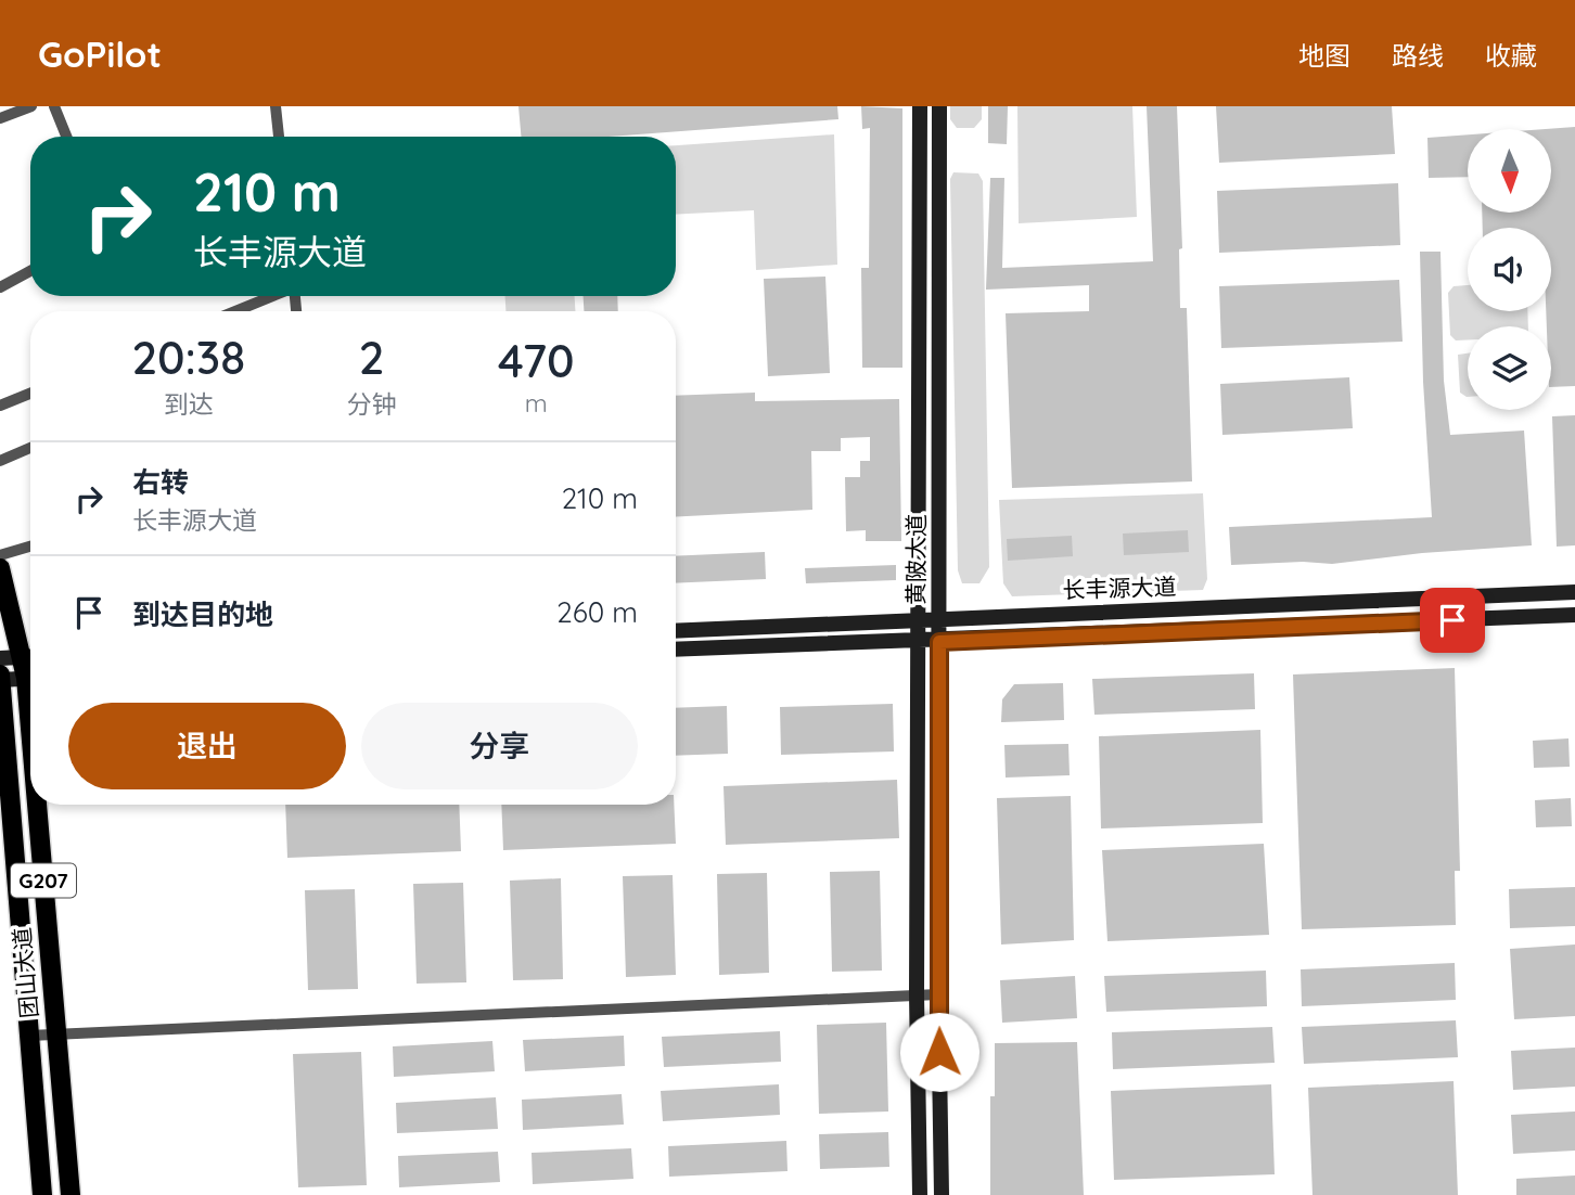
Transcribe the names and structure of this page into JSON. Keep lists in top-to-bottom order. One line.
{"streets":{"highway":["G207","团山大道"],"street":["黄陂大道","长丰源大道"]},"crossings":[["黄陂大道","长丰源大道"]],"north":"bottom","page":{"header":"GoPilot","nav":["地图","路线","收藏"],"turn":["210 m","长丰源大道"],"eta":["20:38","到达","2","分钟","470","m"],"list":[{"name":"右转","note":"长丰源大道","value":"210 m"},{"name":"到达目的地","value":"260 m"}],"buttons":["退出","分享"]}}
